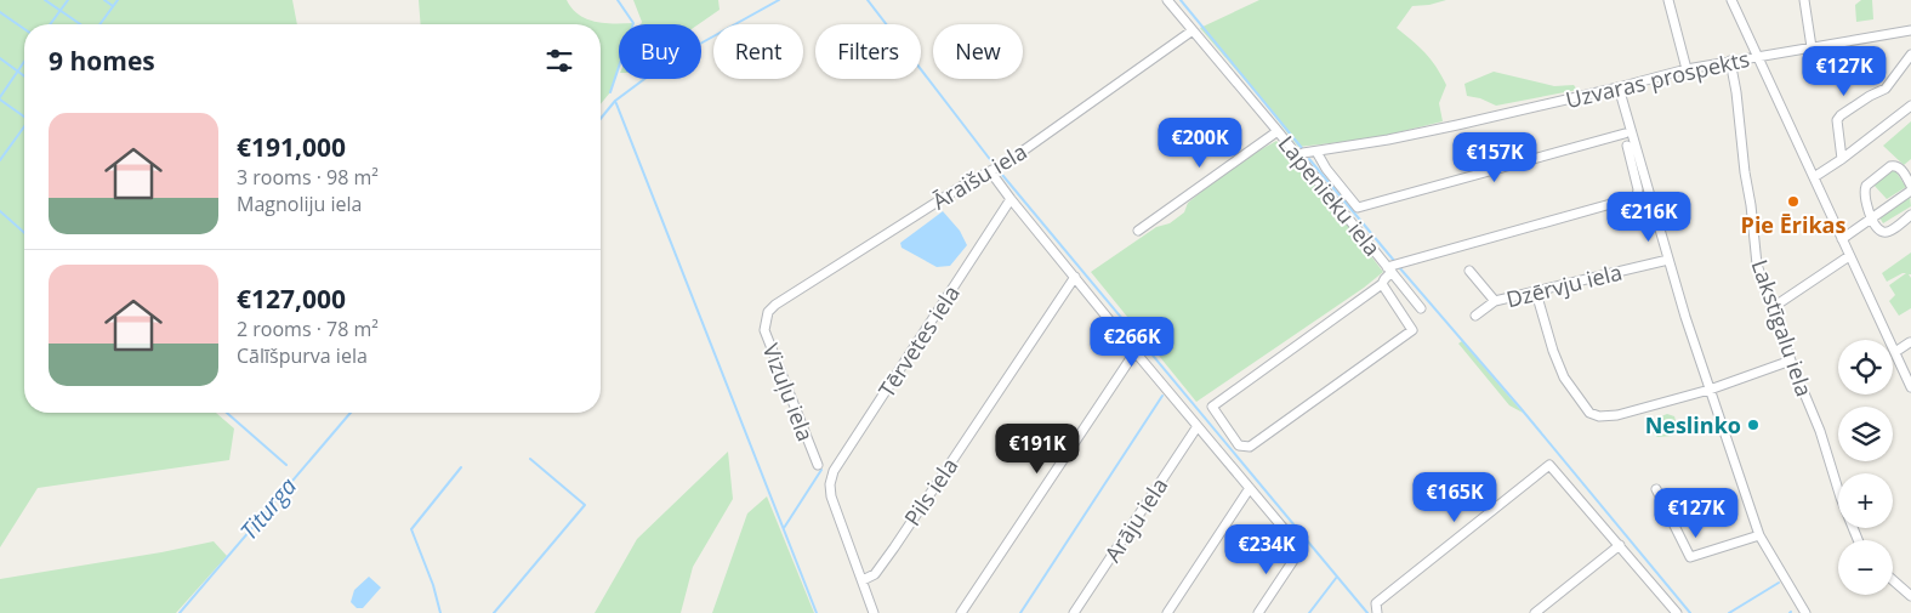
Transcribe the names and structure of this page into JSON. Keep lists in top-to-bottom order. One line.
{"streets":{"street":["Uzvaras prospekts","Āraišu iela","Lapenieku iela","Dzērvju iela","Lakstīgalu iela","Tērvetes iela","Vizuļu iela","Pils iela","Arāju iela"]},"crossings":[["Uzvaras prospekts","Lapenieku iela"],["Uzvaras prospekts","Lakstīgalu iela"],["Āraišu iela","Lapenieku iela"],["Āraišu iela","Vizuļu iela"],["Tērvetes iela","Pils iela"]],"water":["Titurga"],"places":["Pie Ērikas","Neslinko"],"page":{"chip":["Buy","Rent","Filters","New"],"heading":"9 homes","price":["€127K","€200K","€157K","€216K","€266K","€191K","€165K","€127K","€234K"],"list":[{"name":"€191,000","note":"3 rooms · 98 m² · Magnoliju iela"},{"name":"€127,000","note":"2 rooms · 78 m² · Cālīšpurva iela"}],"map_buttons":["+","−"]}}
